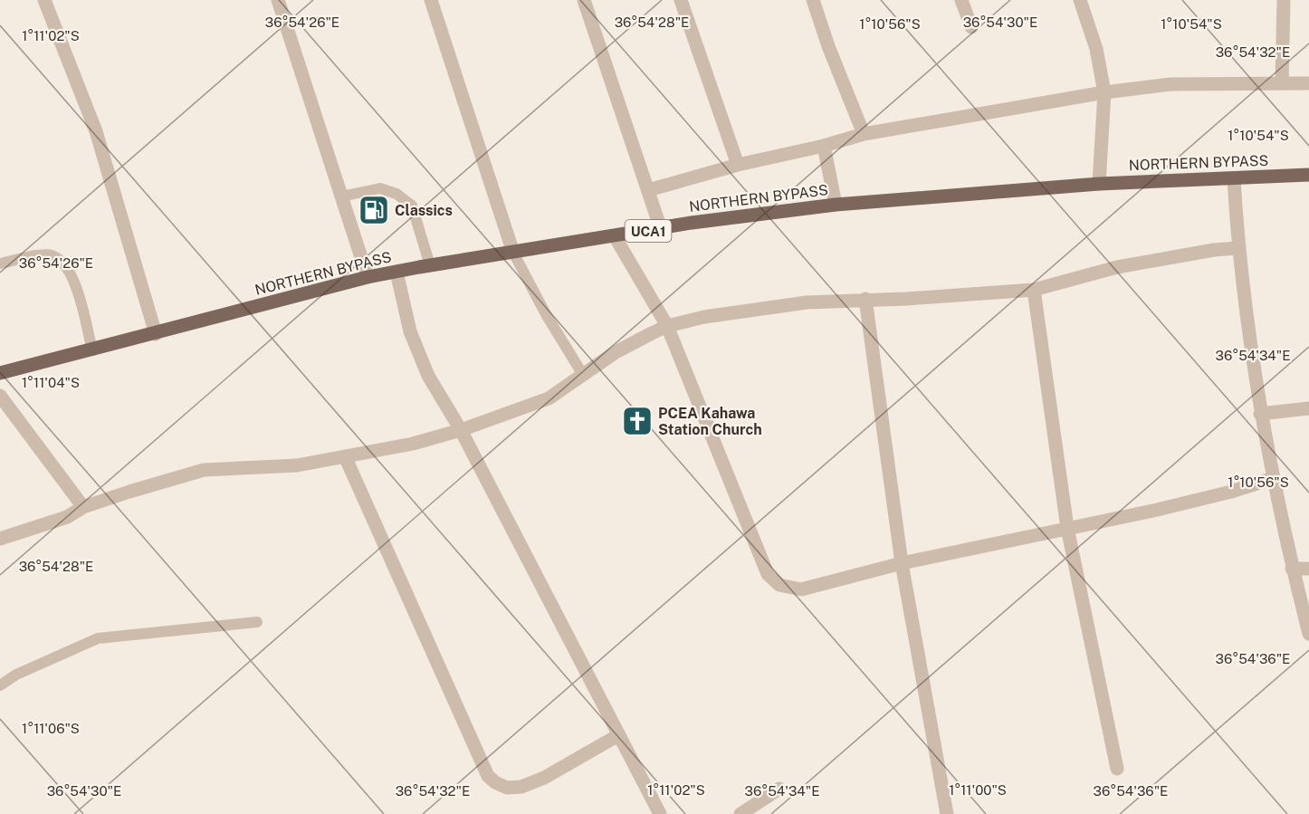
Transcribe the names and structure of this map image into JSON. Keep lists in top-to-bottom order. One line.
{"streets":{"main road":["NORTHERN BYPASS","UCA1"]},"places":{"fuel station":["Classics"],"church":["PCEA Kahawa Station Church"]},"coordinates":["36°54'26\"E","36°54'28\"E","36°54'30\"E","1°10'56\"S","1°10'54\"S","1°11'02\"S","36°54'32\"E","36°54'34\"E","1°11'04\"S","36°54'36\"E","1°11'06\"S","1°11'00\"S"]}
